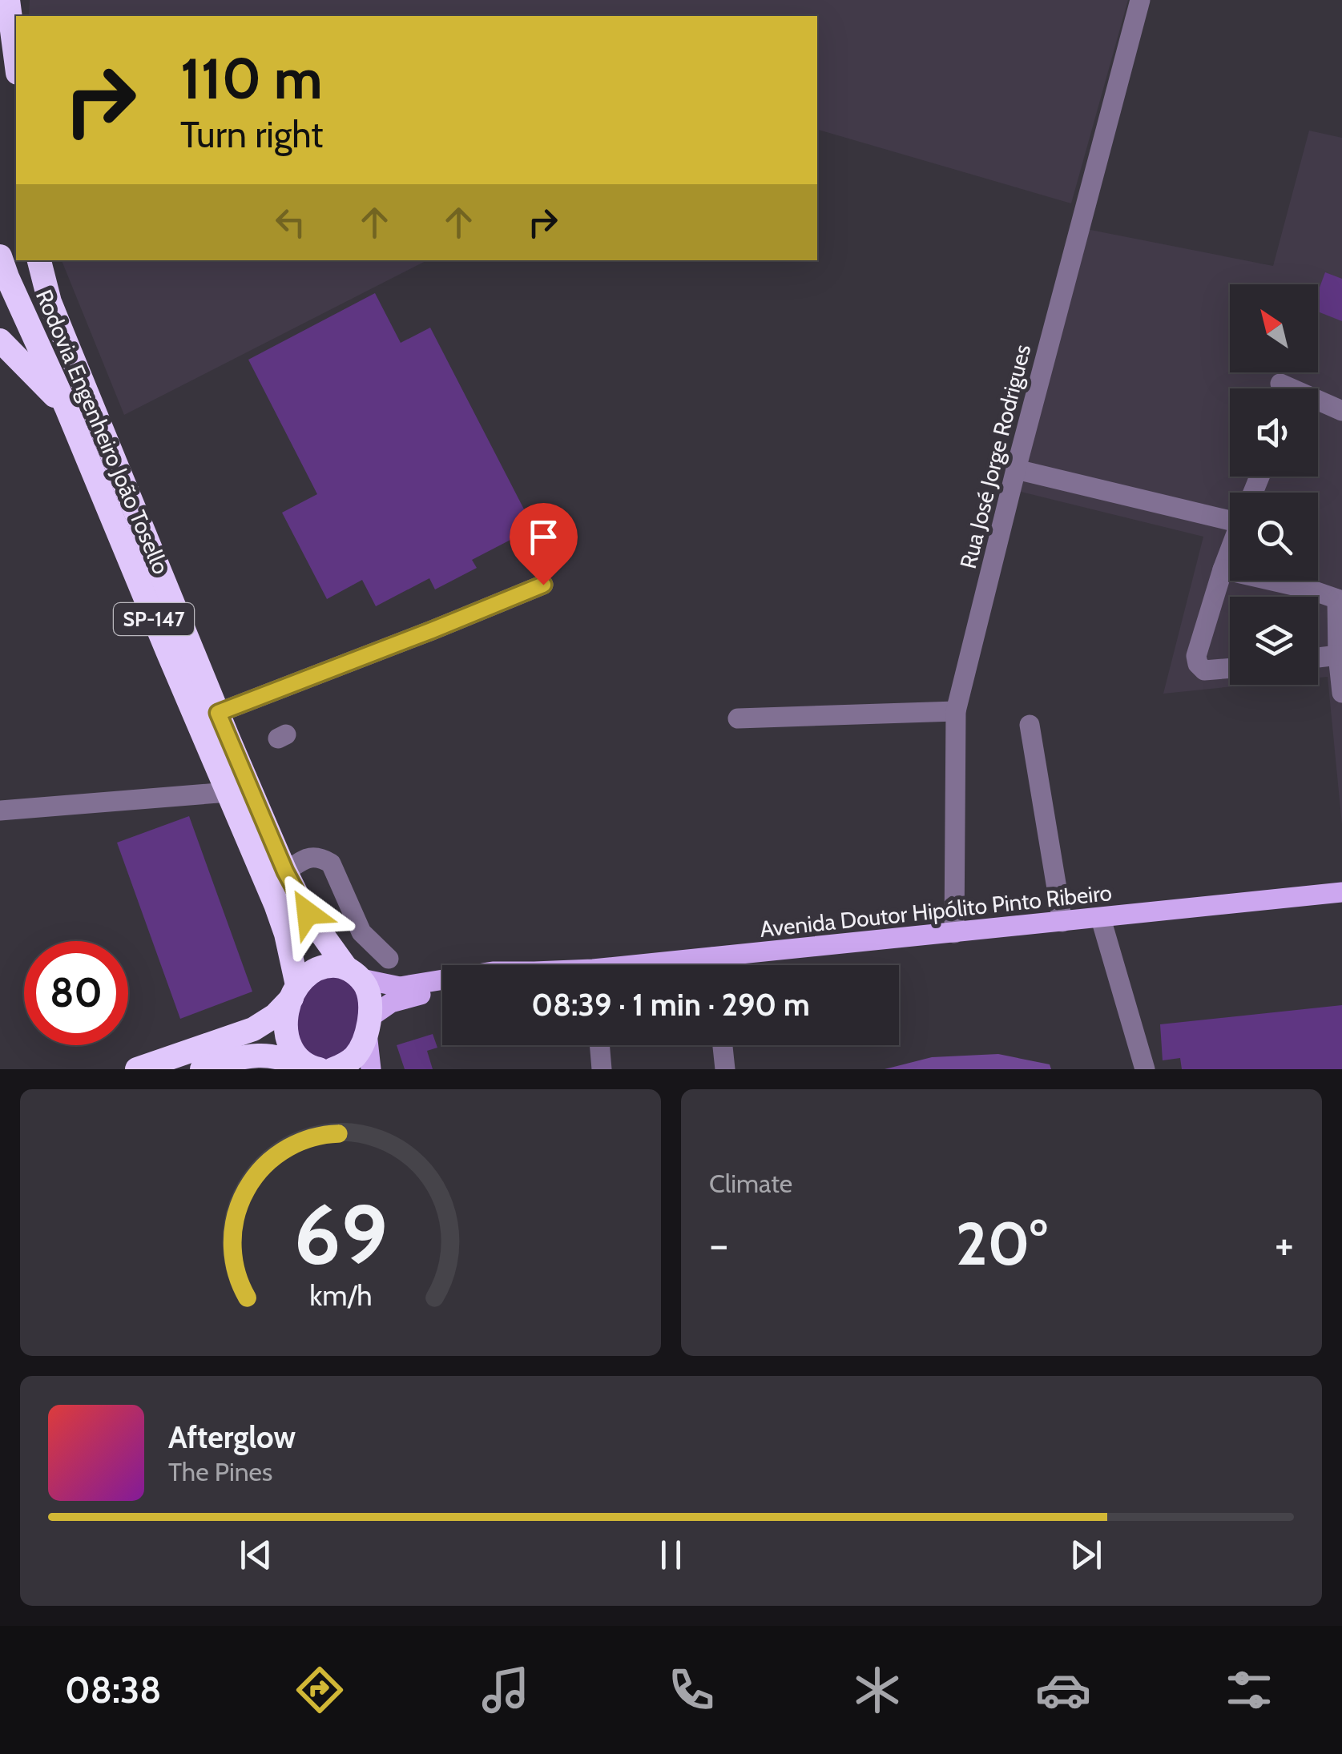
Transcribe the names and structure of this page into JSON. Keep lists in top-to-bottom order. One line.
{"streets":{"highway":["Rodovia Engenheiro João Tosello","SP-147"],"main road":["Avenida Doutor Hipólito Pinto Ribeiro"],"street":["Rua José Jorge Rodrigues"]},"crossings":[["Rodovia Engenheiro João Tosello","Avenida Doutor Hipólito Pinto Ribeiro"],["Rua José Jorge Rodrigues","Avenida Doutor Hipólito Pinto Ribeiro"]],"north":"top left","page":{"turn":["110 m","Turn right"],"limit":"80","trip":"08:39 · 1 min · 290 m","tile":"Climate","heat":["−","20°","+"],"song":["Afterglow","The Pines"],"tabs":"08:38","gauge":["69","km/h"]}}
